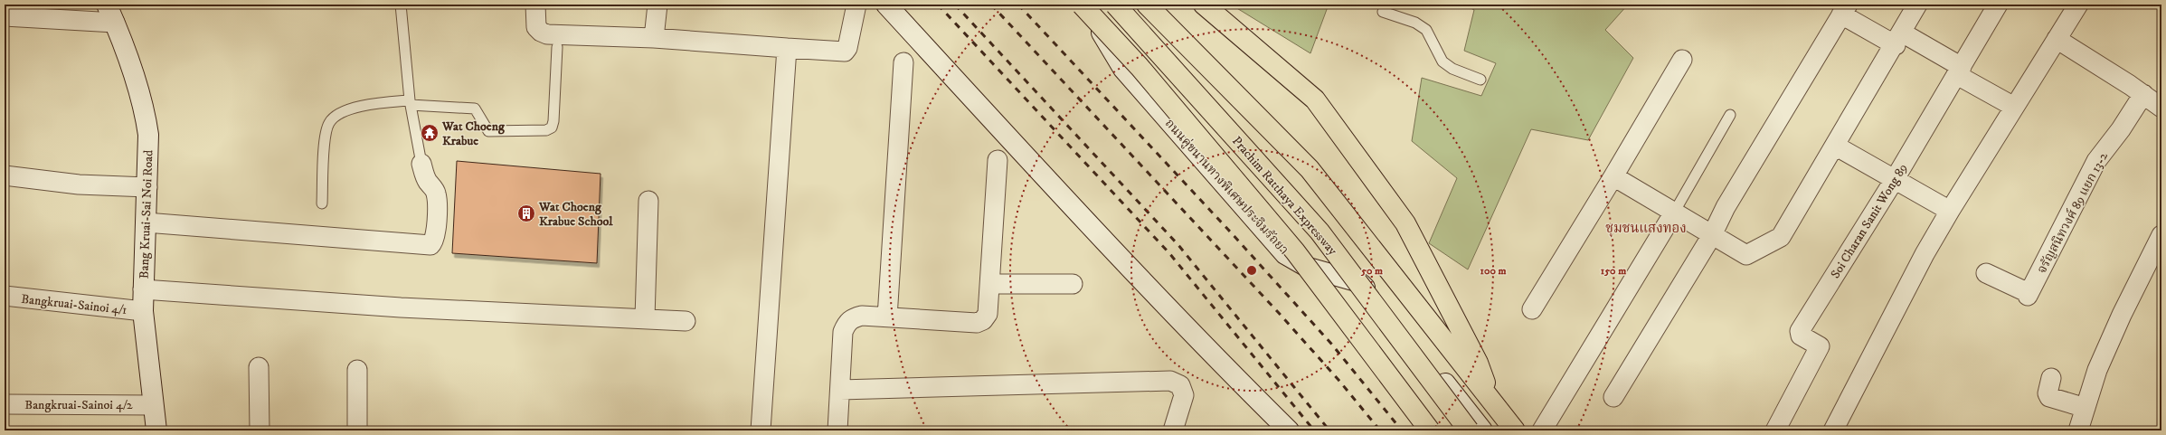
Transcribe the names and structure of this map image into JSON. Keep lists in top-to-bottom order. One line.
{"streets":{"highway":["Prachim Ratthaya Expressway"],"main road":["ถนนคู่ขนานทางพิเศษประจิมรัถยา","Bang Kruai-Sai Noi Road"],"street":["จรัญสนิทวงศ์ 89 แยก 13-2","Soi Charan Sanit Wong 89","Bangkruai-Sainoi 4/1","Bangkruai-Sainoi 4/2"]},"crossings":[["Bang Kruai-Sai Noi Road","Bangkruai-Sainoi 4/1"],["Bang Kruai-Sai Noi Road","Bangkruai-Sainoi 4/2"]],"districts":["ชุมชนแสงทอง"],"places":{"temple":["Wat Choeng Krabue"],"building":["Wat Choeng Krabue School"]},"rings":["50 m","100 m","150 m"]}
